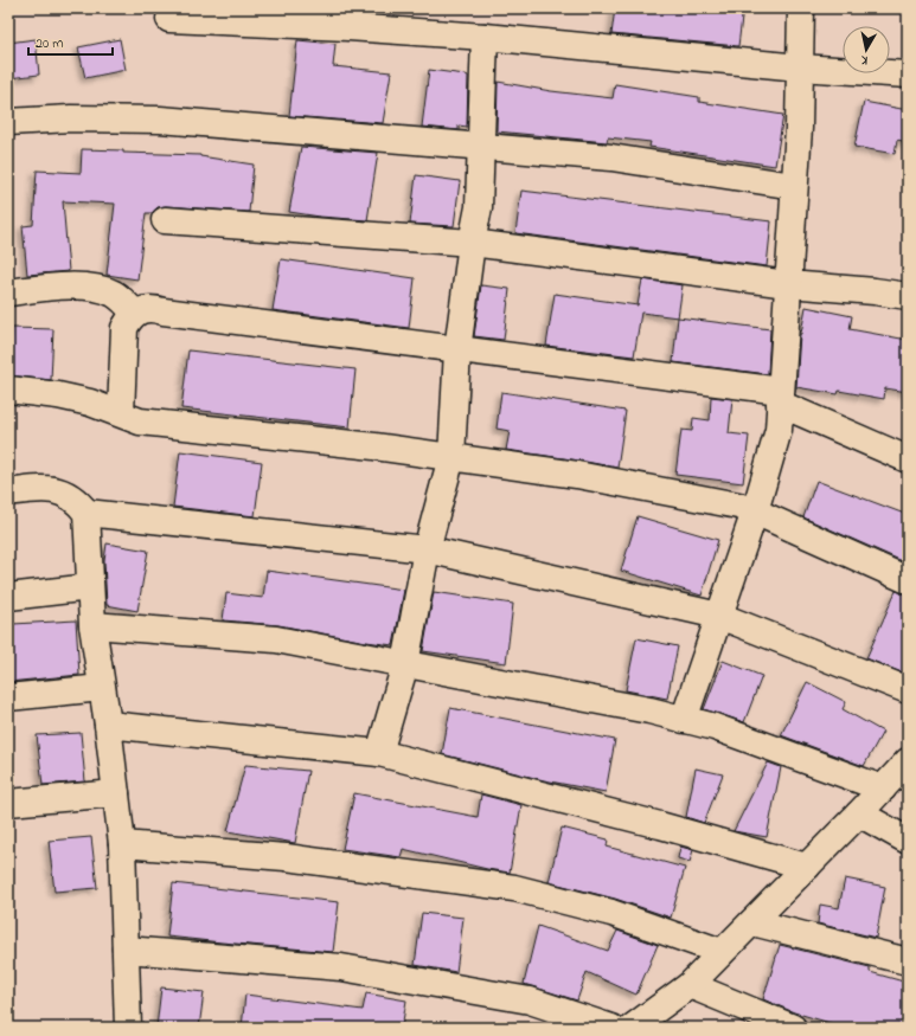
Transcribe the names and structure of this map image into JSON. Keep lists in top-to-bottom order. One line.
{"scale_bar":"20 m","north":"bottom"}
